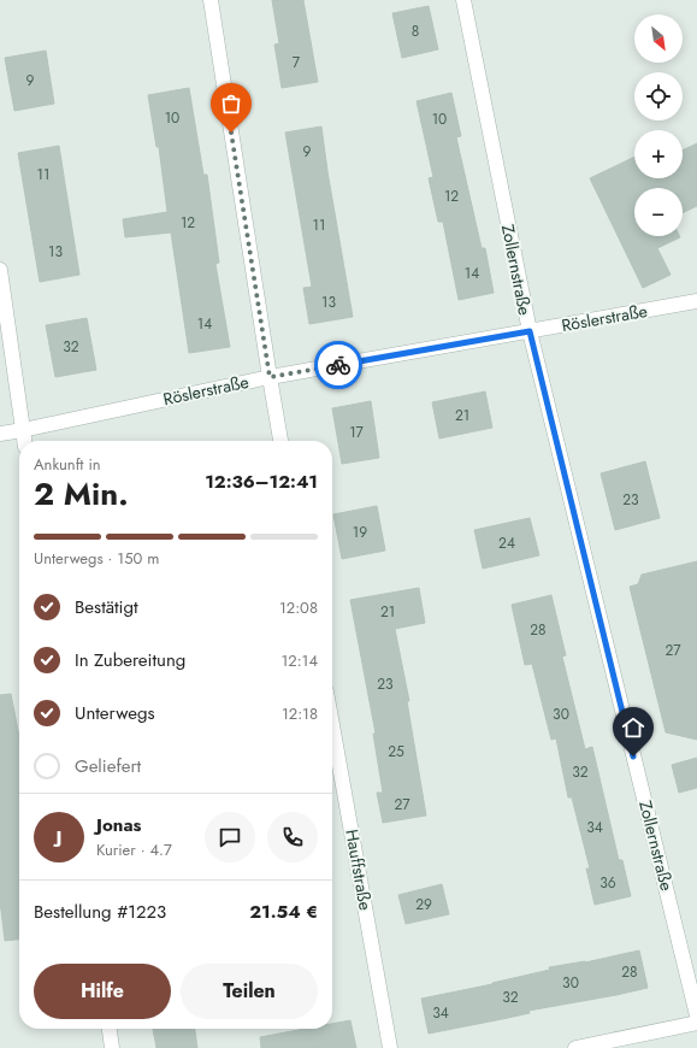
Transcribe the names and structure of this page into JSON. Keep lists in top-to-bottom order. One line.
{"streets":{"street":["Zollernstraße","Röslerstraße","Hauffstraße"]},"crossings":[["Zollernstraße","Röslerstraße"]],"house_numbers":["8","7","9","10","10","9","11","12","12","11","13","14","13","14","32","21","17","23","19","24","21","28","27","23","30","25","32","27","34","36","29","28","30","32","34"],"north":"bottom right","page":{"map_buttons":["+","−"],"heading":["2 Min.","Ankunft in","12:36–12:41"],"panel":["Jonas","Kurier · 4.7","Bestellung #1223","21.54 €"],"bar":"Unterwegs · 150 m","list":[["Bestätigt","12:08"],["In Zubereitung","12:14"],["Unterwegs","12:18"],"Geliefert"],"round":"J","buttons":["Hilfe","Teilen"]}}
